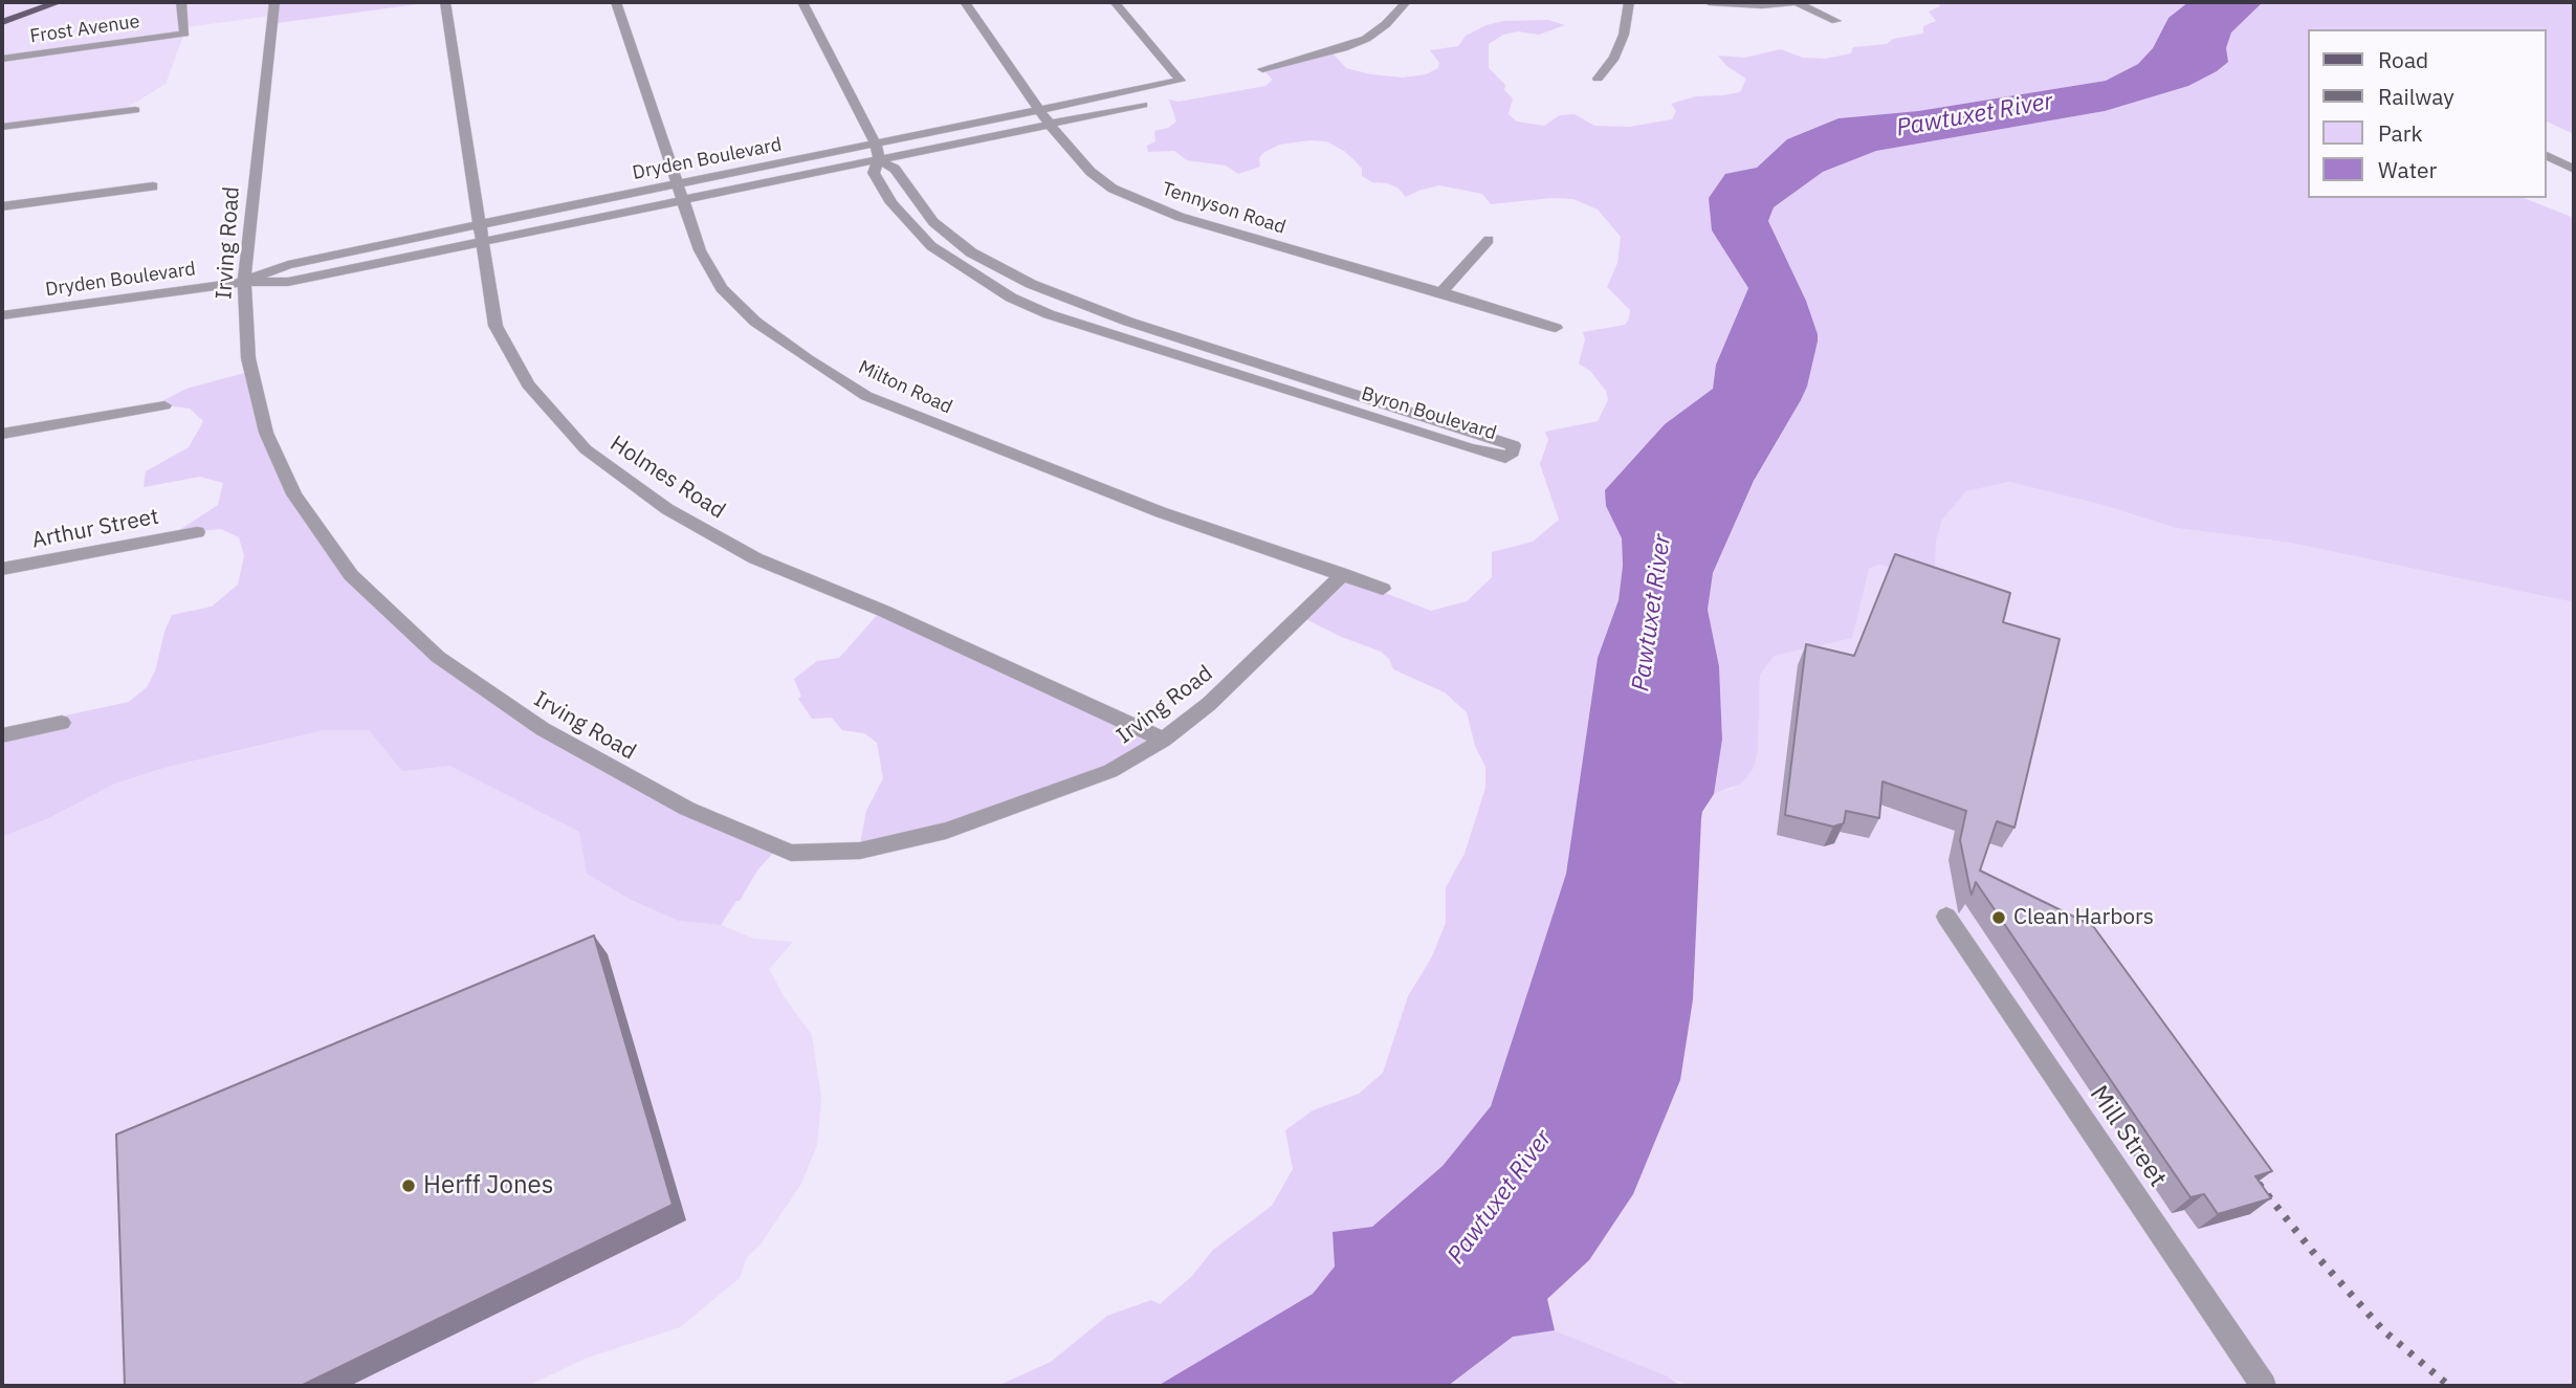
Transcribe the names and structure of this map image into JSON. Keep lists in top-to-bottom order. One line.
{"streets":{"street":["Frost Avenue","Dryden Boulevard","Tennyson Road","Irving Road","Milton Road","Byron Boulevard","Holmes Road","Arthur Street","Mill Street"]},"crossings":[["Dryden Boulevard","Tennyson Road"],["Dryden Boulevard","Irving Road"],["Dryden Boulevard","Milton Road"],["Dryden Boulevard","Byron Boulevard"],["Dryden Boulevard","Holmes Road"],["Irving Road","Milton Road"],["Irving Road","Holmes Road"]],"water":["Pawtuxet River"],"places":["Clean Harbors","Herff Jones"],"legend":["Road","Railway","Park","Water"]}
